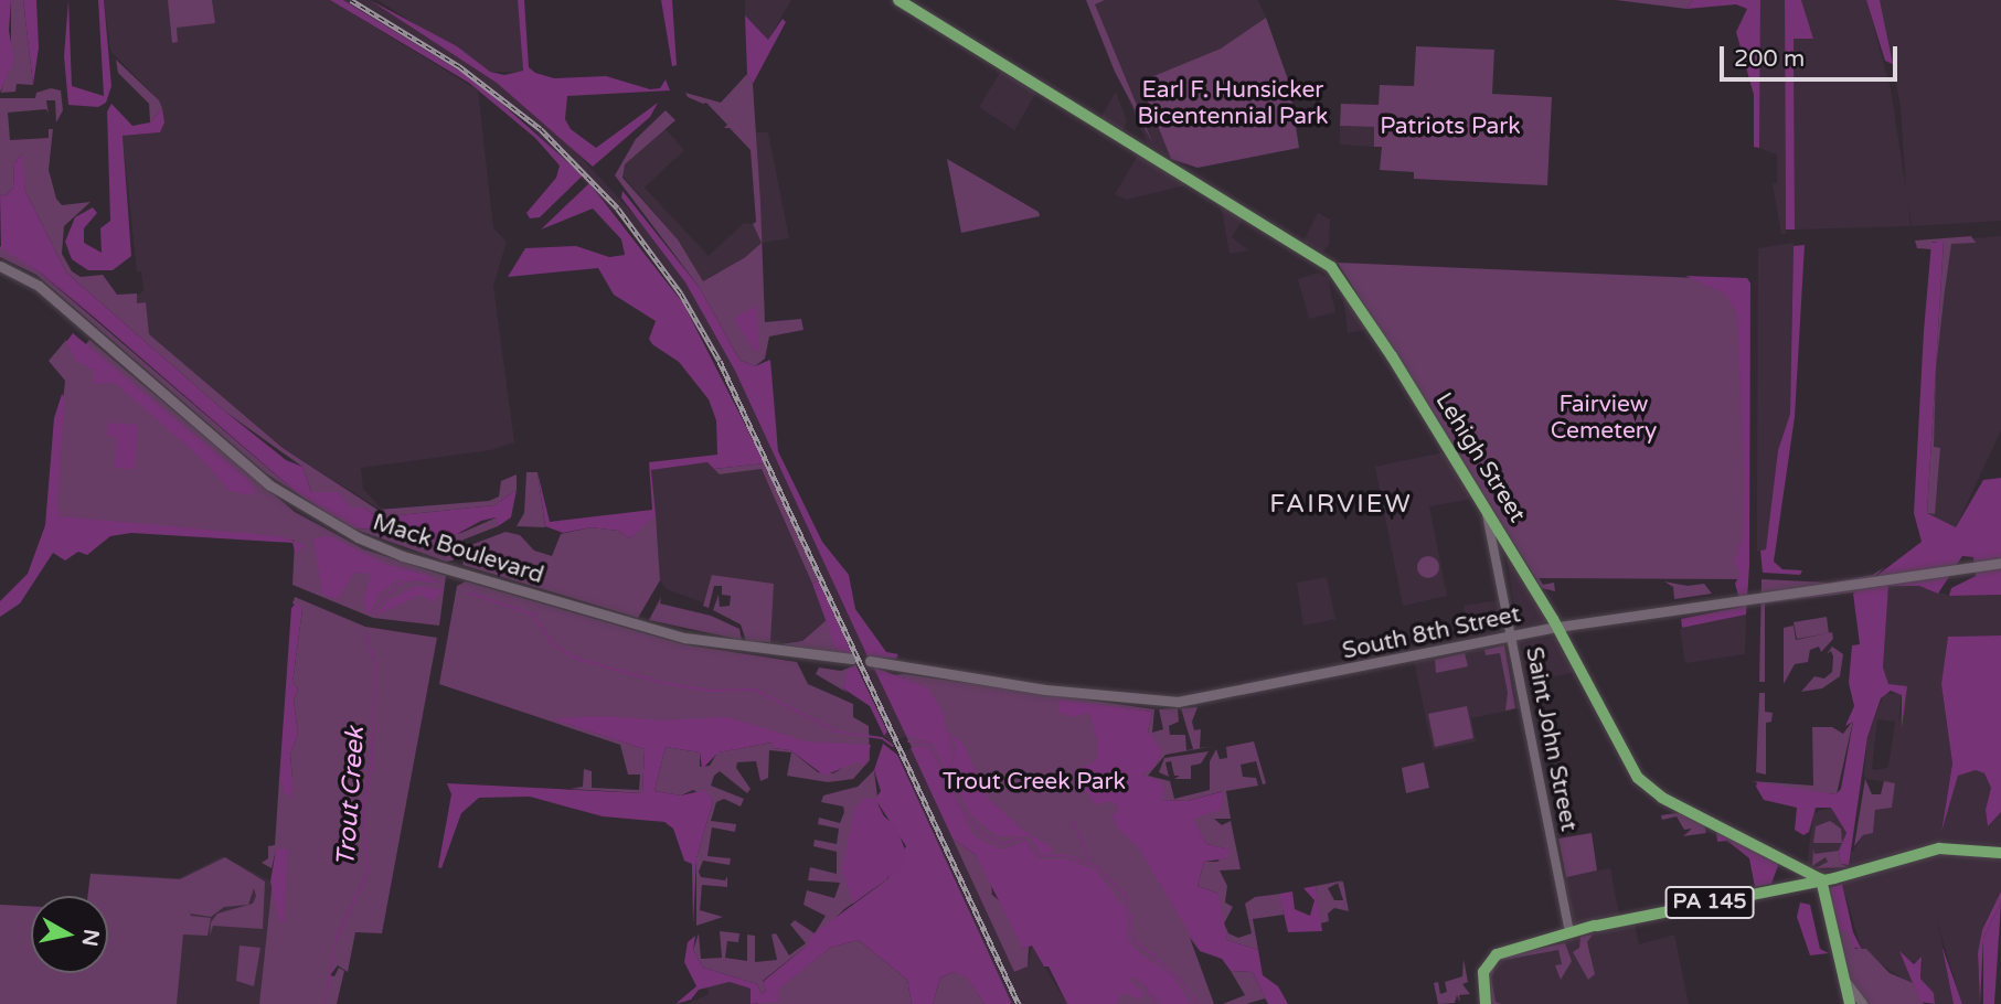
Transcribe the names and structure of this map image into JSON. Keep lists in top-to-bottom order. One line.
{"streets":{"main road":["Lehigh Street","Mack Boulevard","South 8th Street","PA 145"],"street":["Saint John Street"]},"crossings":[["Lehigh Street","South 8th Street"],["Lehigh Street","Saint John Street"],["Lehigh Street","PA 145"],["South 8th Street","Saint John Street"],["Saint John Street","PA 145"]],"districts":["FAIRVIEW"],"water":["Trout Creek"],"parks":["Earl F. Hunsicker Bicentennial Park","Patriots Park","Fairview Cemetery","Trout Creek Park"],"scale_bar":"200 m","north":"right"}
